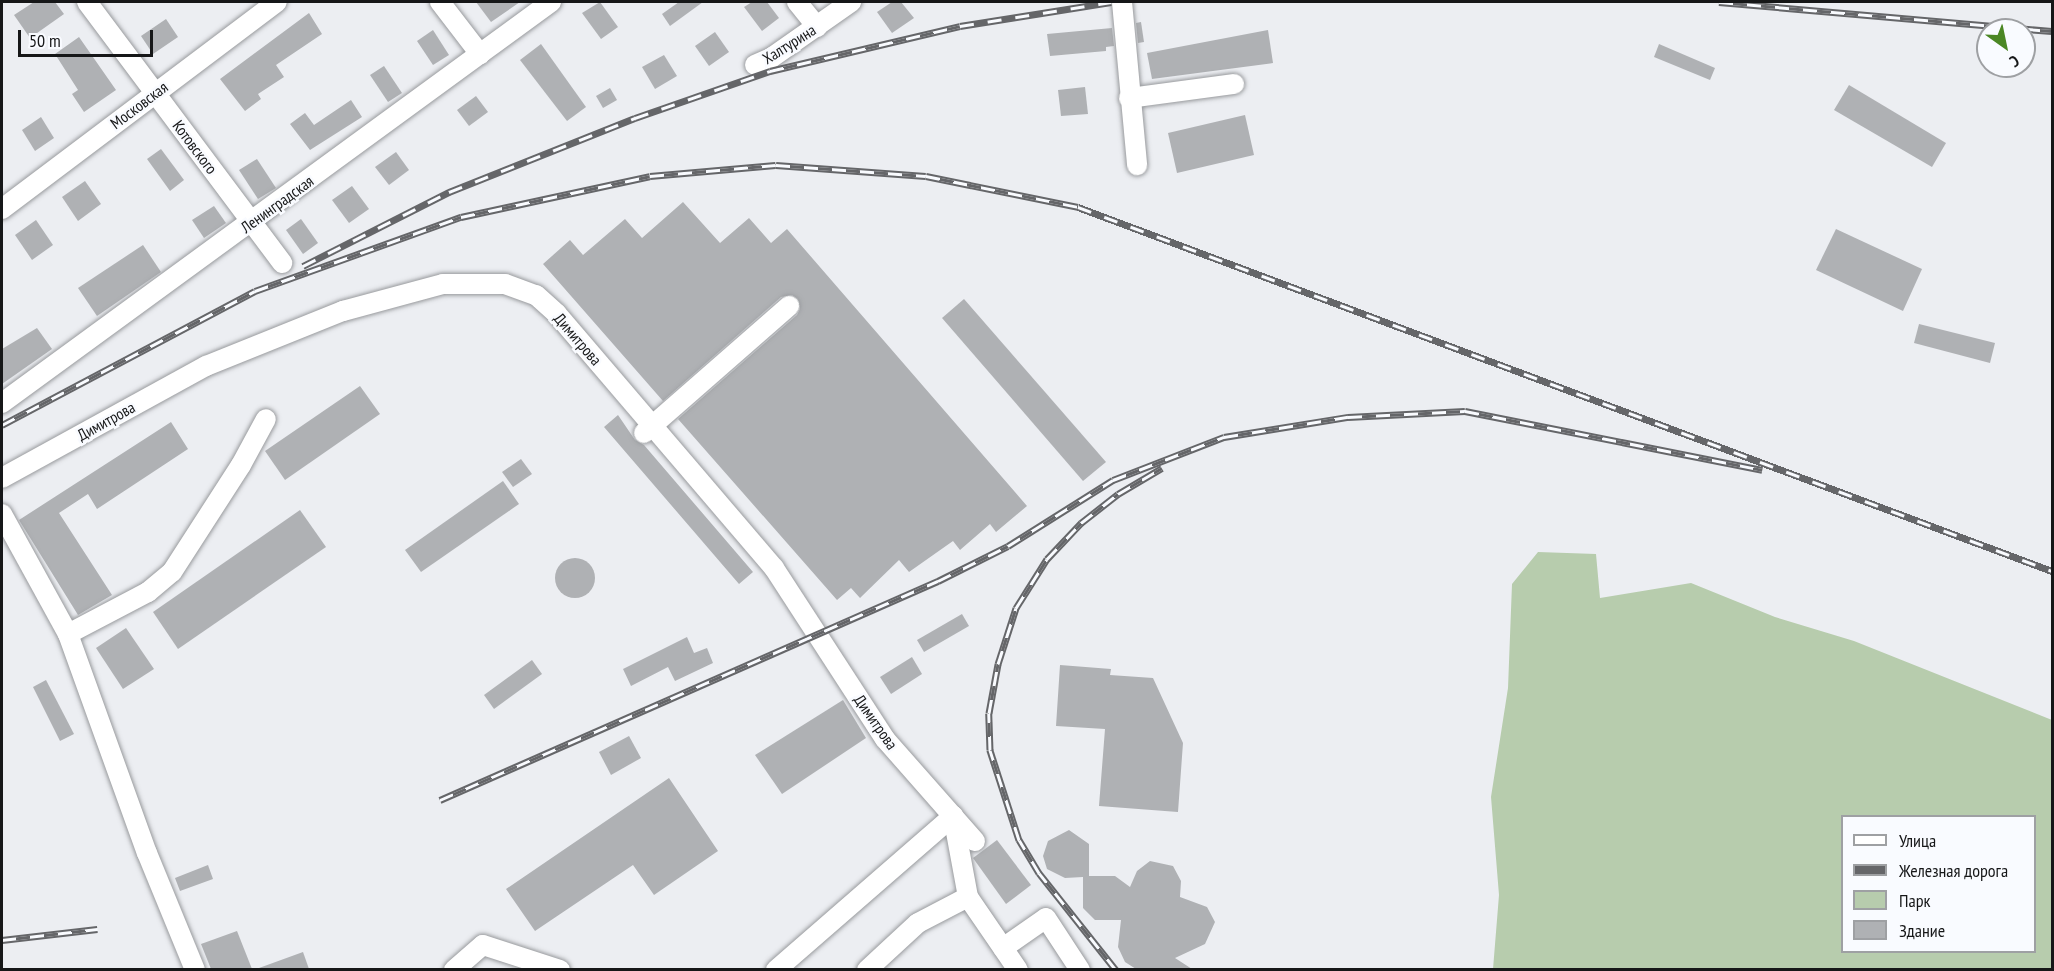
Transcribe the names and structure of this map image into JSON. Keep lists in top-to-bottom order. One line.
{"streets":{"street":["Халтурина","Московская","Котовского","Ленинградская","Димитрова"]},"crossings":[["Московская","Котовского"],["Котовского","Ленинградская"]],"legend":["Улица","Железная дорога","Парк","Здание"],"scale_bar":"50 m","north":"bottom right"}
